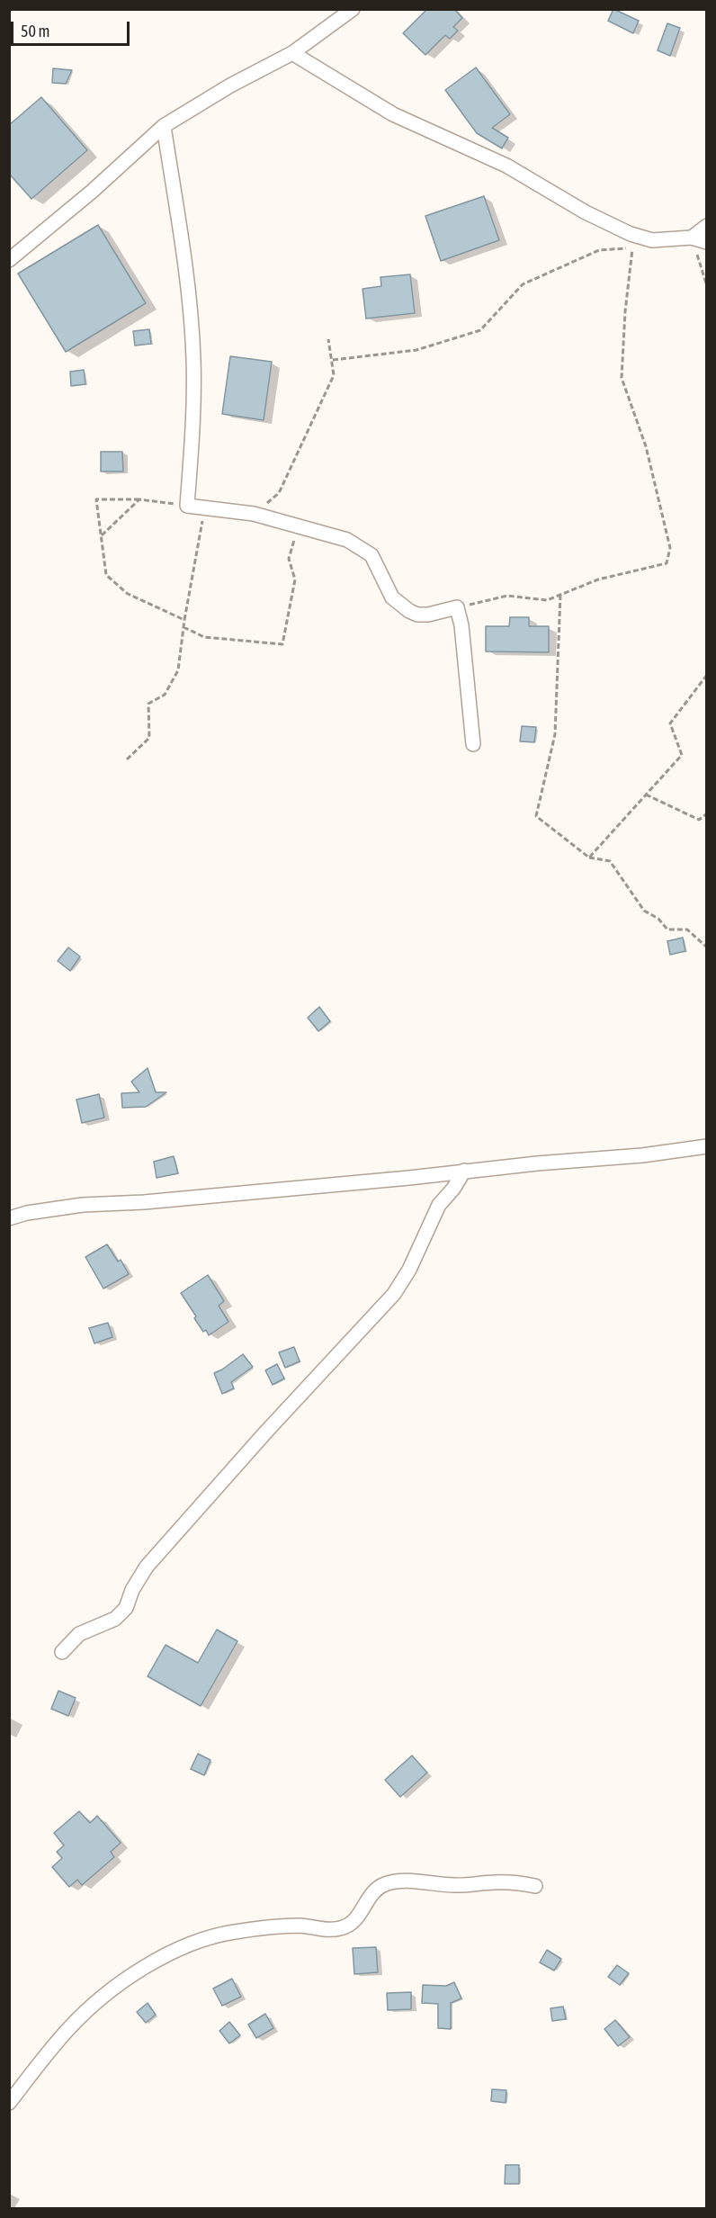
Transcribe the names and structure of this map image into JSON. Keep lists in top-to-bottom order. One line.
{"scale_bar":"50 m"}
